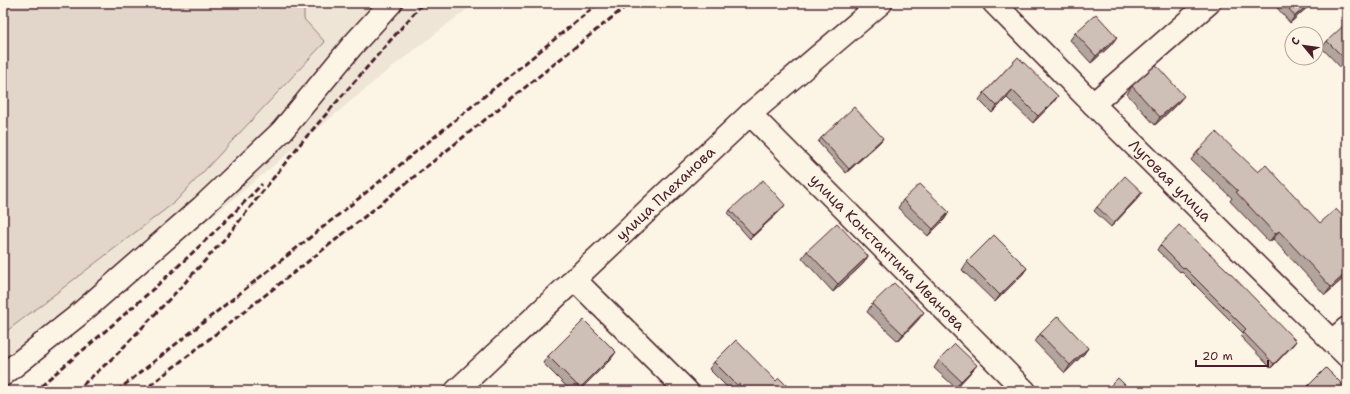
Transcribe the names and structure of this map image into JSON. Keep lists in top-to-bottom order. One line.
{"streets":{"street":["Луговая улица","улица Плеханова","улица Константина Иванова"]},"crossings":[["улица Плеханова","улица Константина Иванова"]],"scale_bar":"20 m","north":"top left"}
